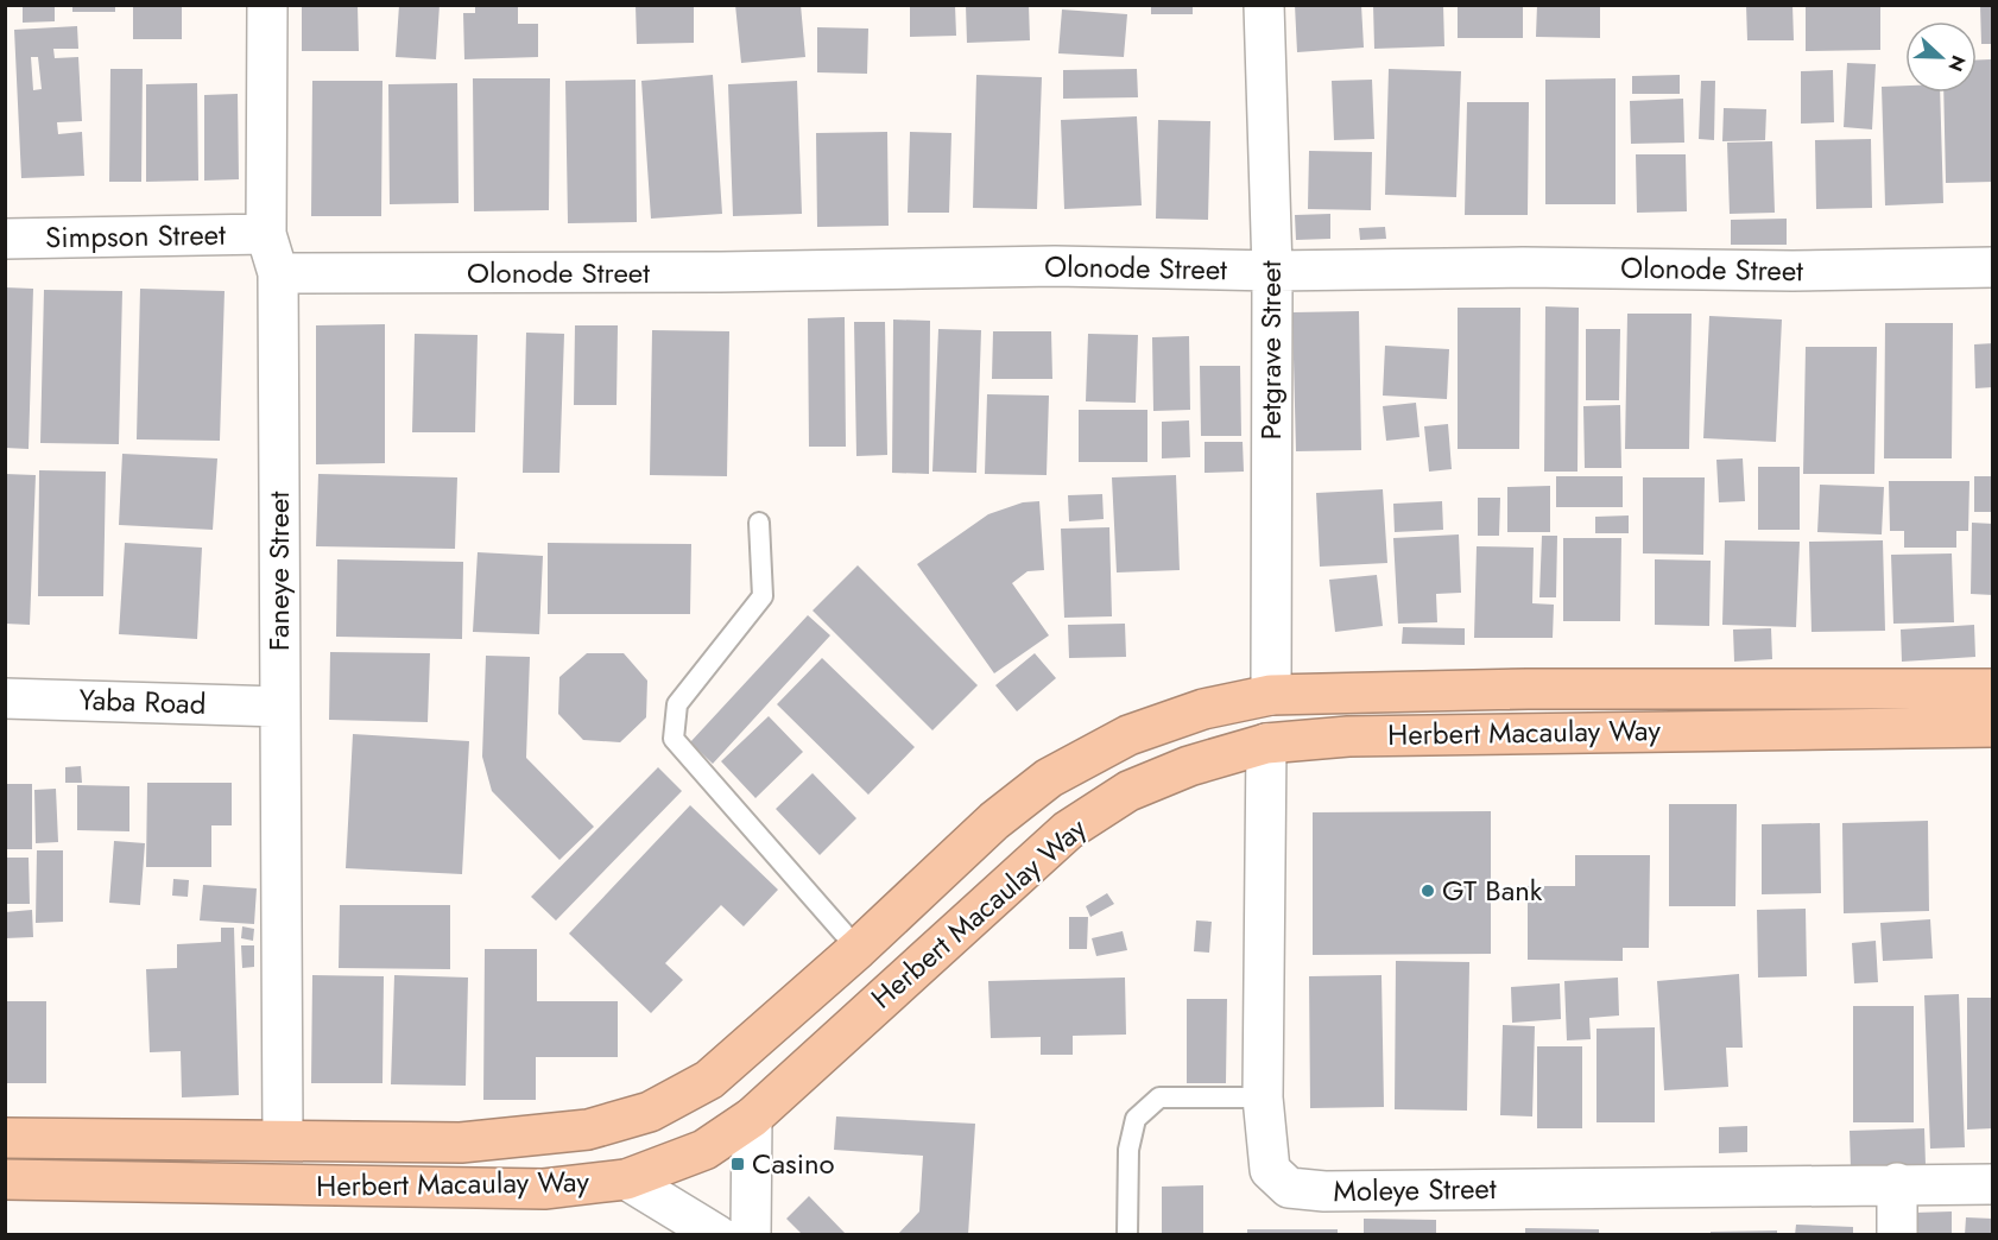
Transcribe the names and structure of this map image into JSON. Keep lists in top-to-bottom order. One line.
{"streets":{"highway":["Herbert Macaulay Way"],"street":["Simpson Street","Olonode Street","Petgrave Street","Faneye Street","Yaba Road","Moleye Street"]},"crossings":[["Simpson Street","Faneye Street"],["Olonode Street","Petgrave Street"],["Olonode Street","Faneye Street"],["Petgrave Street","Herbert Macaulay Way"],["Faneye Street","Yaba Road"],["Faneye Street","Herbert Macaulay Way"],["Herbert Macaulay Way","Moleye Street"]],"places":{"other":["GT Bank"],"transit":["Casino"]},"north":"right"}
